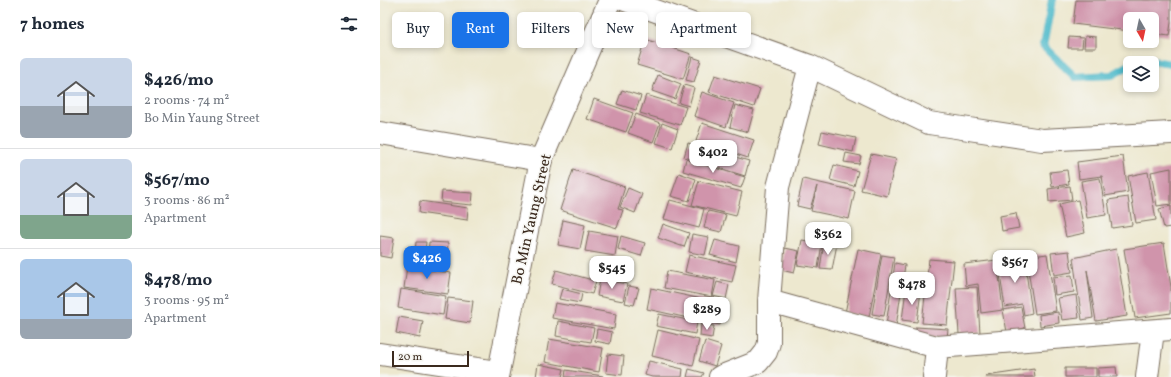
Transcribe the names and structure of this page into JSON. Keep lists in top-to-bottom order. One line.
{"streets":{"street":["Bo Min Yaung Street"]},"scale_bar":"20 m","north":"bottom","page":{"heading":"7 homes","chip":["Buy","Rent","Filters","New","Apartment"],"list":[{"name":"$426/mo","note":"2 rooms · 74 m² · Bo Min Yaung Street"},{"name":"$567/mo","note":"3 rooms · 86 m² · Apartment"},{"name":"$478/mo","note":"3 rooms · 95 m² · Apartment"}],"price":["$402","$362","$426","$567","$545","$478","$289"],"scale":"20 m"}}
